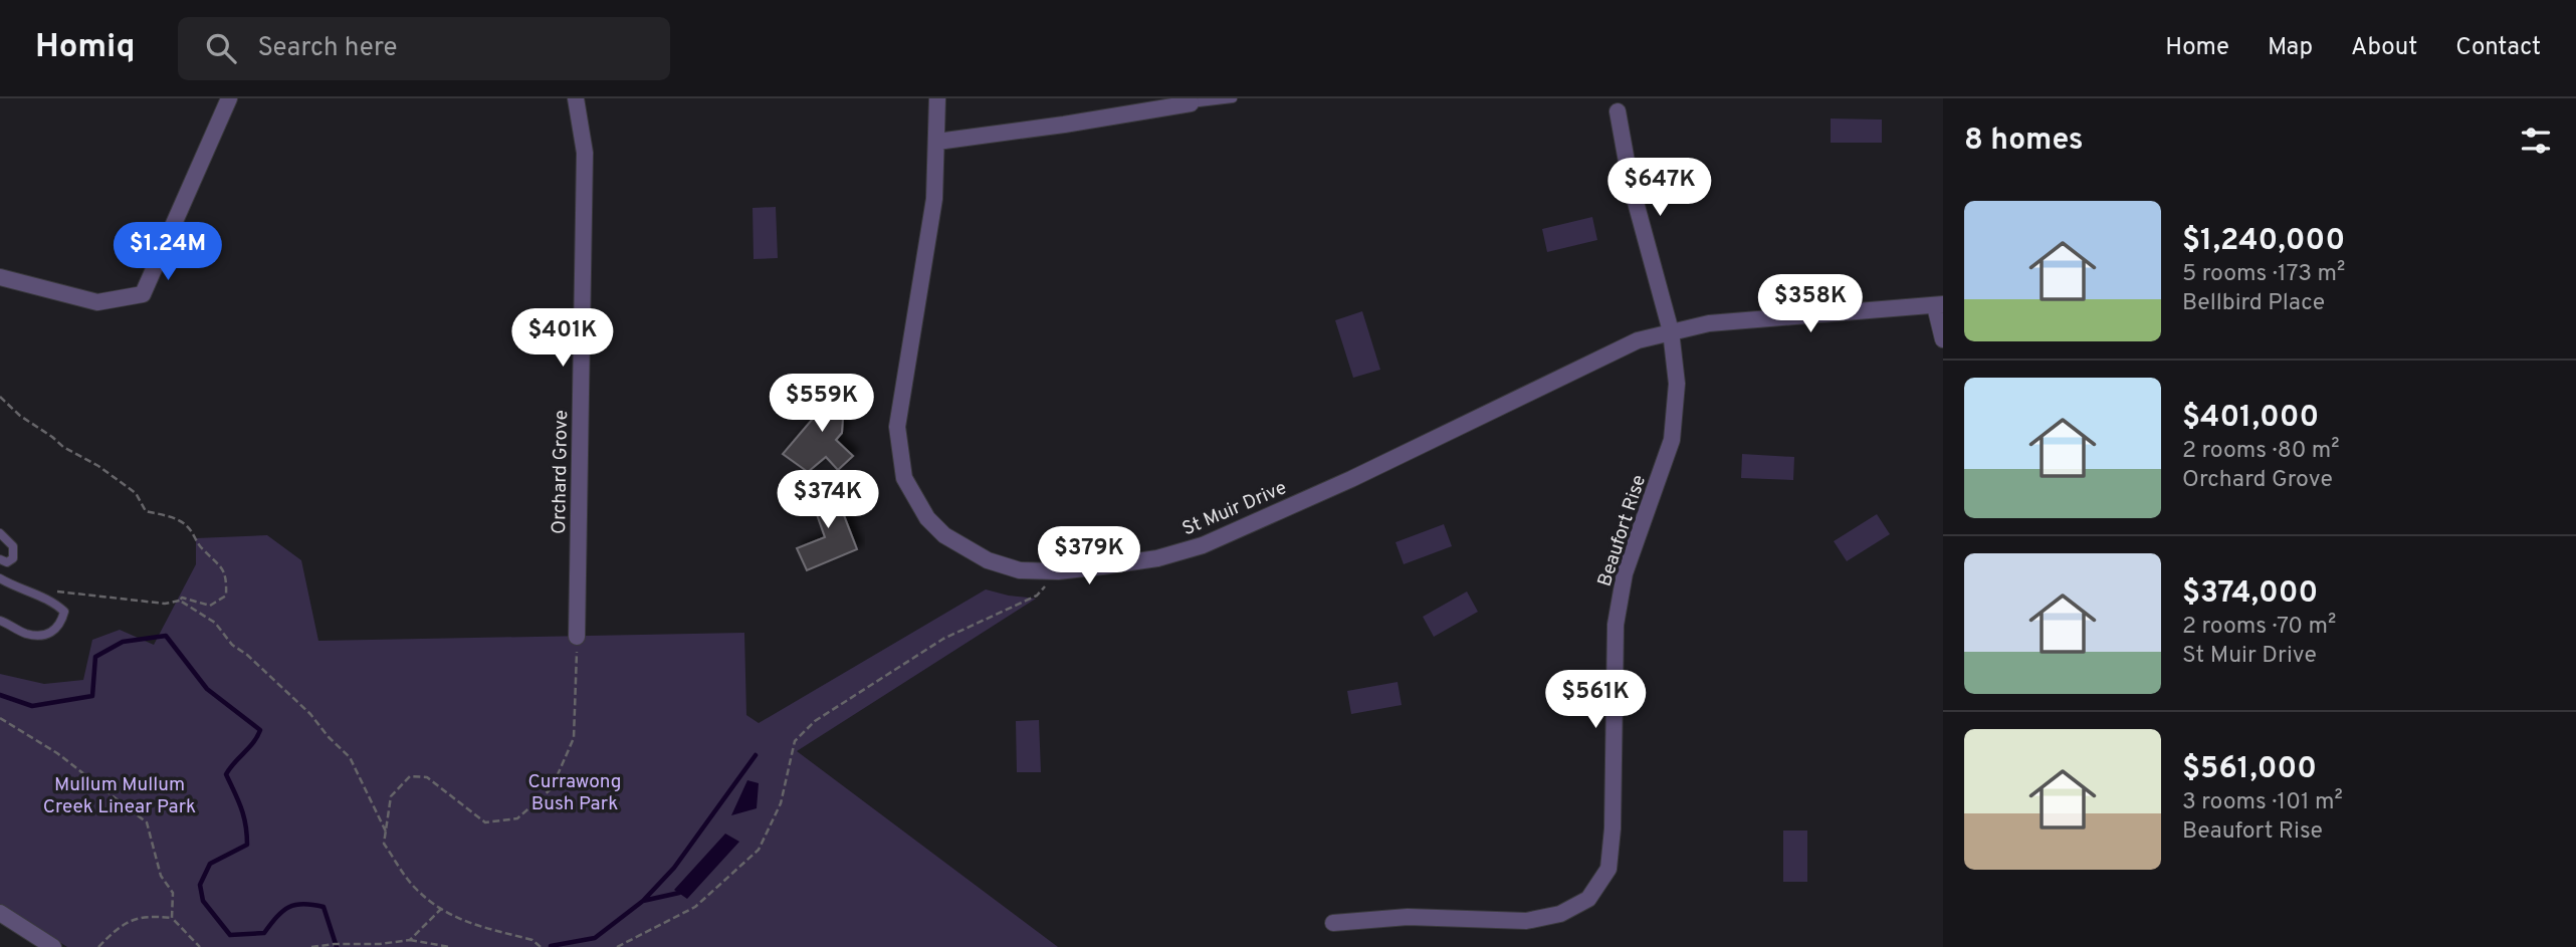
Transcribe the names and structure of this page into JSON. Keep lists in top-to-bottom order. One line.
{"streets":{"street":["Orchard Grove","St Muir Drive","Beaufort Rise"]},"crossings":[["St Muir Drive","Beaufort Rise"]],"parks":["Currawong Bush Park","Mullum Mullum Creek Linear Park"],"page":{"header":"Homiq","search":"Search here","nav":["Home","Map","About","Contact"],"heading":"8 homes","price":["$647K","$1.24M","$358K","$401K","$559K","$374K","$379K","$561K"],"list":[{"name":"$1,240,000","note":"5 rooms · 173 m² · Bellbird Place"},{"name":"$401,000","note":"2 rooms · 80 m² · Orchard Grove"},{"name":"$374,000","note":"2 rooms · 70 m² · St Muir Drive"},{"name":"$561,000","note":"3 rooms · 101 m² · Beaufort Rise"}]}}
